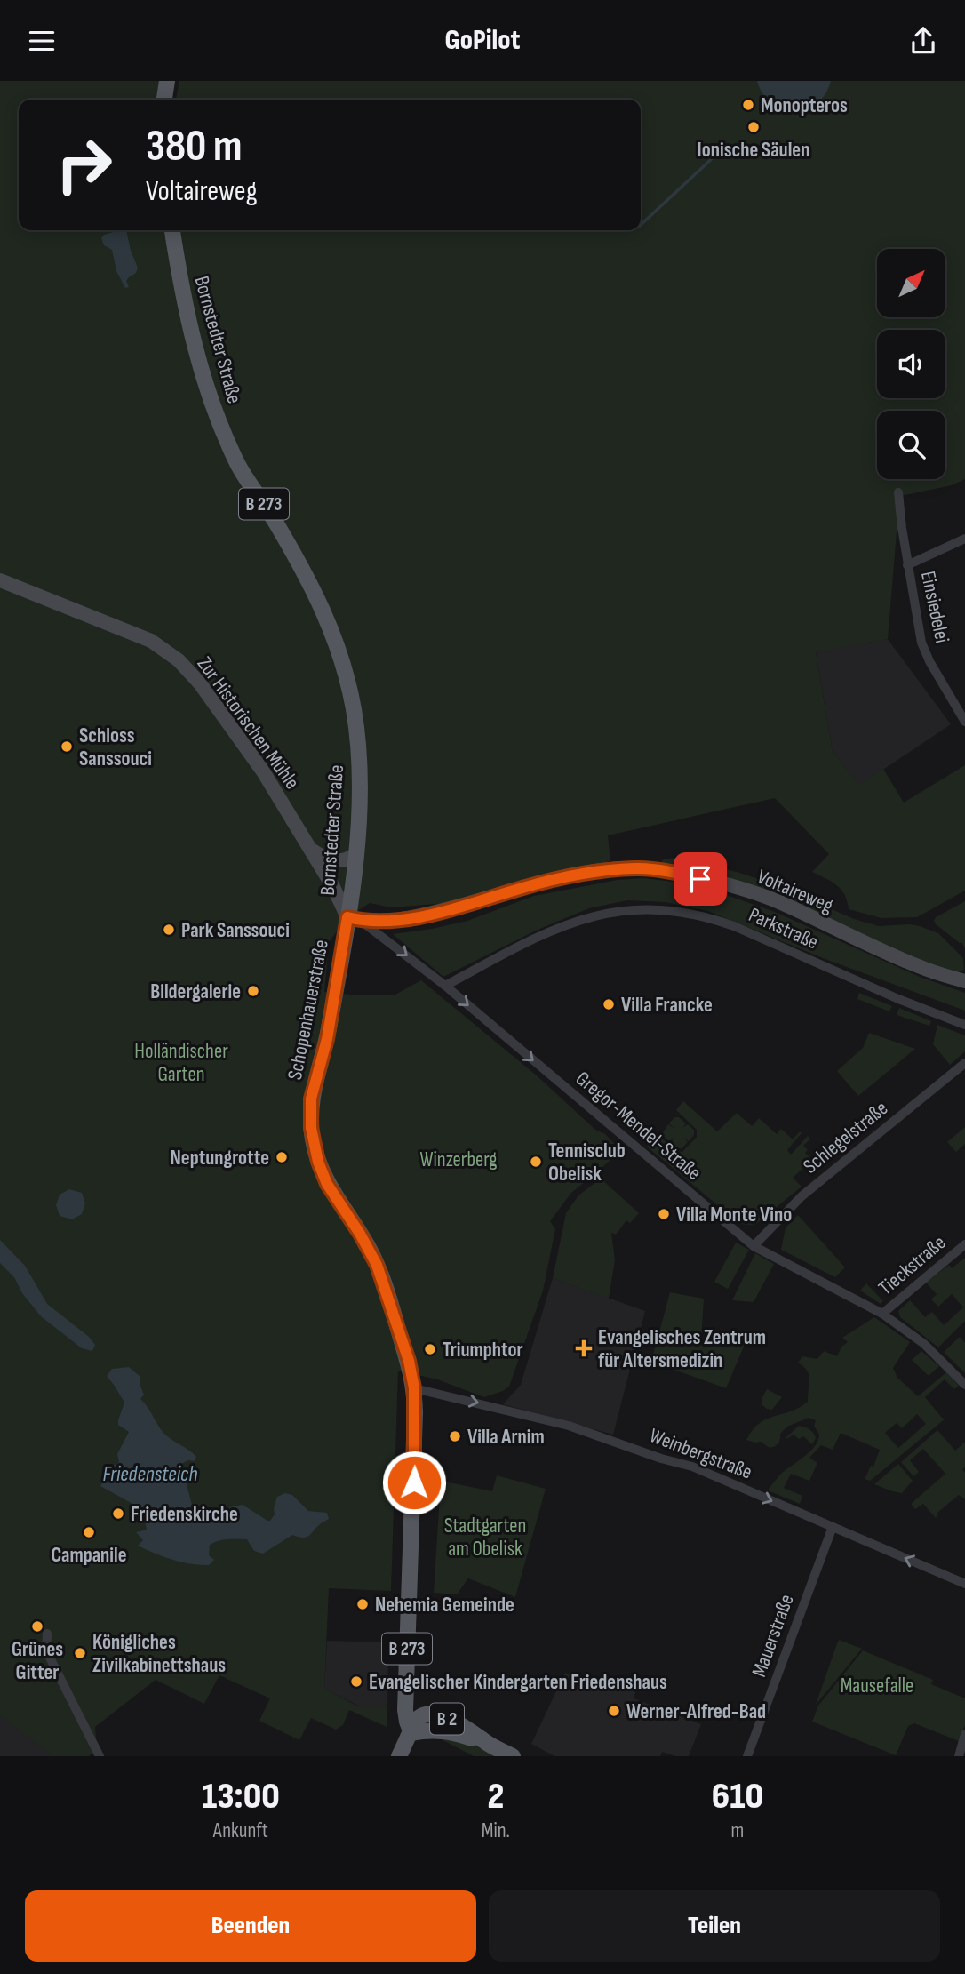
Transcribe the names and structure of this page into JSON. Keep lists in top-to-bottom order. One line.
{"streets":{"main road":["Bornstedter Straße","B 273","Schopenhauerstraße","B 2"],"street":["Einsiedelei","Zur Historischen Mühle","Voltaireweg","Parkstraße","Gregor-Mendel-Straße","Schlegelstraße","Tieckstraße","Weinbergstraße","Mauerstraße"]},"crossings":[["Bornstedter Straße","Zur Historischen Mühle"],["Bornstedter Straße","Voltaireweg"],["Bornstedter Straße","Schopenhauerstraße"],["Bornstedter Straße","Gregor-Mendel-Straße"],["Zur Historischen Mühle","Voltaireweg"],["Zur Historischen Mühle","Schopenhauerstraße"],["Zur Historischen Mühle","Gregor-Mendel-Straße"],["Voltaireweg","Schopenhauerstraße"],["Voltaireweg","Gregor-Mendel-Straße"],["Parkstraße","Gregor-Mendel-Straße"],["Schopenhauerstraße","Gregor-Mendel-Straße"],["Schopenhauerstraße","Weinbergstraße"],["Schopenhauerstraße","B 2"],["Gregor-Mendel-Straße","Schlegelstraße"],["Gregor-Mendel-Straße","Tieckstraße"],["Weinbergstraße","Mauerstraße"]],"one_way":["Gregor-Mendel-Straße"],"water":["Friedensteich"],"parks":["Holländischer Garten","Winzerberg","Stadtgarten am Obelisk","Mausefalle"],"places":{"other":["Monopteros","Ionische Säulen","Schloss Sanssouci","Park Sanssouci","Bildergalerie","Villa Francke","Neptungrotte","Tennisclub Obelisk","Villa Monte Vino","Triumphtor","Villa Arnim","Friedenskirche","Campanile","Nehemia Gemeinde","Grünes Gitter","Königliches Zivilkabinettshaus","Evangelischer Kindergarten Friedenshaus","Werner-Alfred-Bad"],"health":["Evangelisches Zentrum für Altersmedizin"]},"north":"top right","page":{"header":"GoPilot","turn":["380 m","Voltaireweg"],"eta":["13:00","Ankunft","2","Min.","610","m"],"buttons":["Beenden","Teilen"]}}
